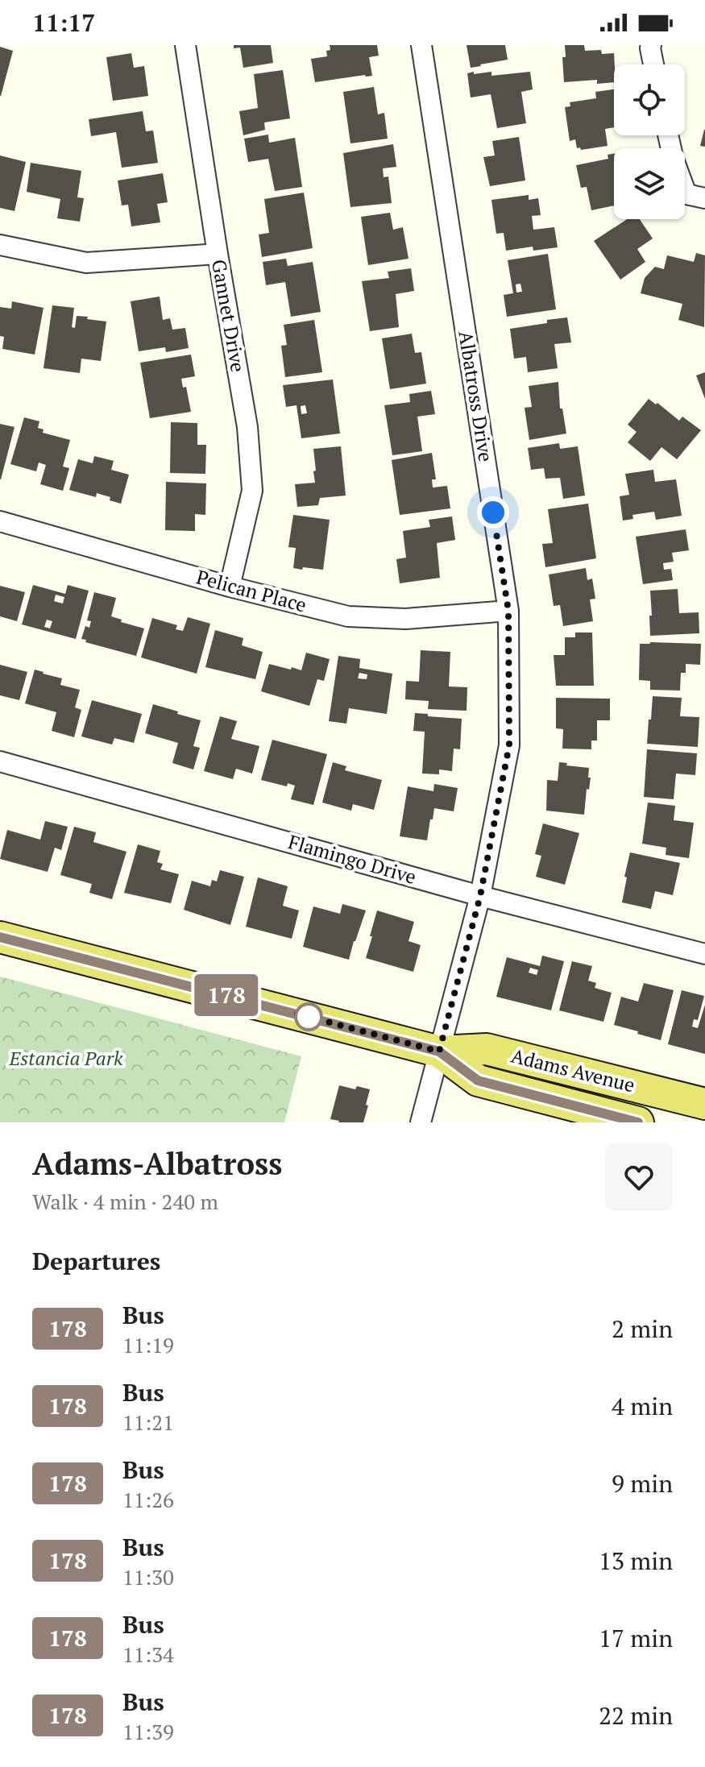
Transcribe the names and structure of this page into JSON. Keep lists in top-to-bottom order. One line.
{"streets":{"main road":["Adams Avenue"],"street":["Gannet Drive","Albatross Drive","Pelican Place","Flamingo Drive"]},"crossings":[["Gannet Drive","Pelican Place"],["Albatross Drive","Pelican Place"],["Albatross Drive","Flamingo Drive"],["Albatross Drive","Adams Avenue"]],"parks":["Estancia Park"],"lines":["bus line 178"],"page":{"status":"11:17","on_map":"178","heading":[["Adams-Albatross","Walk · 4 min · 240 m"],"Departures"],"list":[{"mark":"178","name":"Bus","note":"11:19","value":"2 min"},{"mark":"178","name":"Bus","note":"11:21","value":"4 min"},{"mark":"178","name":"Bus","note":"11:26","value":"9 min"},{"mark":"178","name":"Bus","note":"11:30","value":"13 min"},{"mark":"178","name":"Bus","note":"11:34","value":"17 min"},{"mark":"178","name":"Bus","note":"11:39","value":"22 min"}]}}
